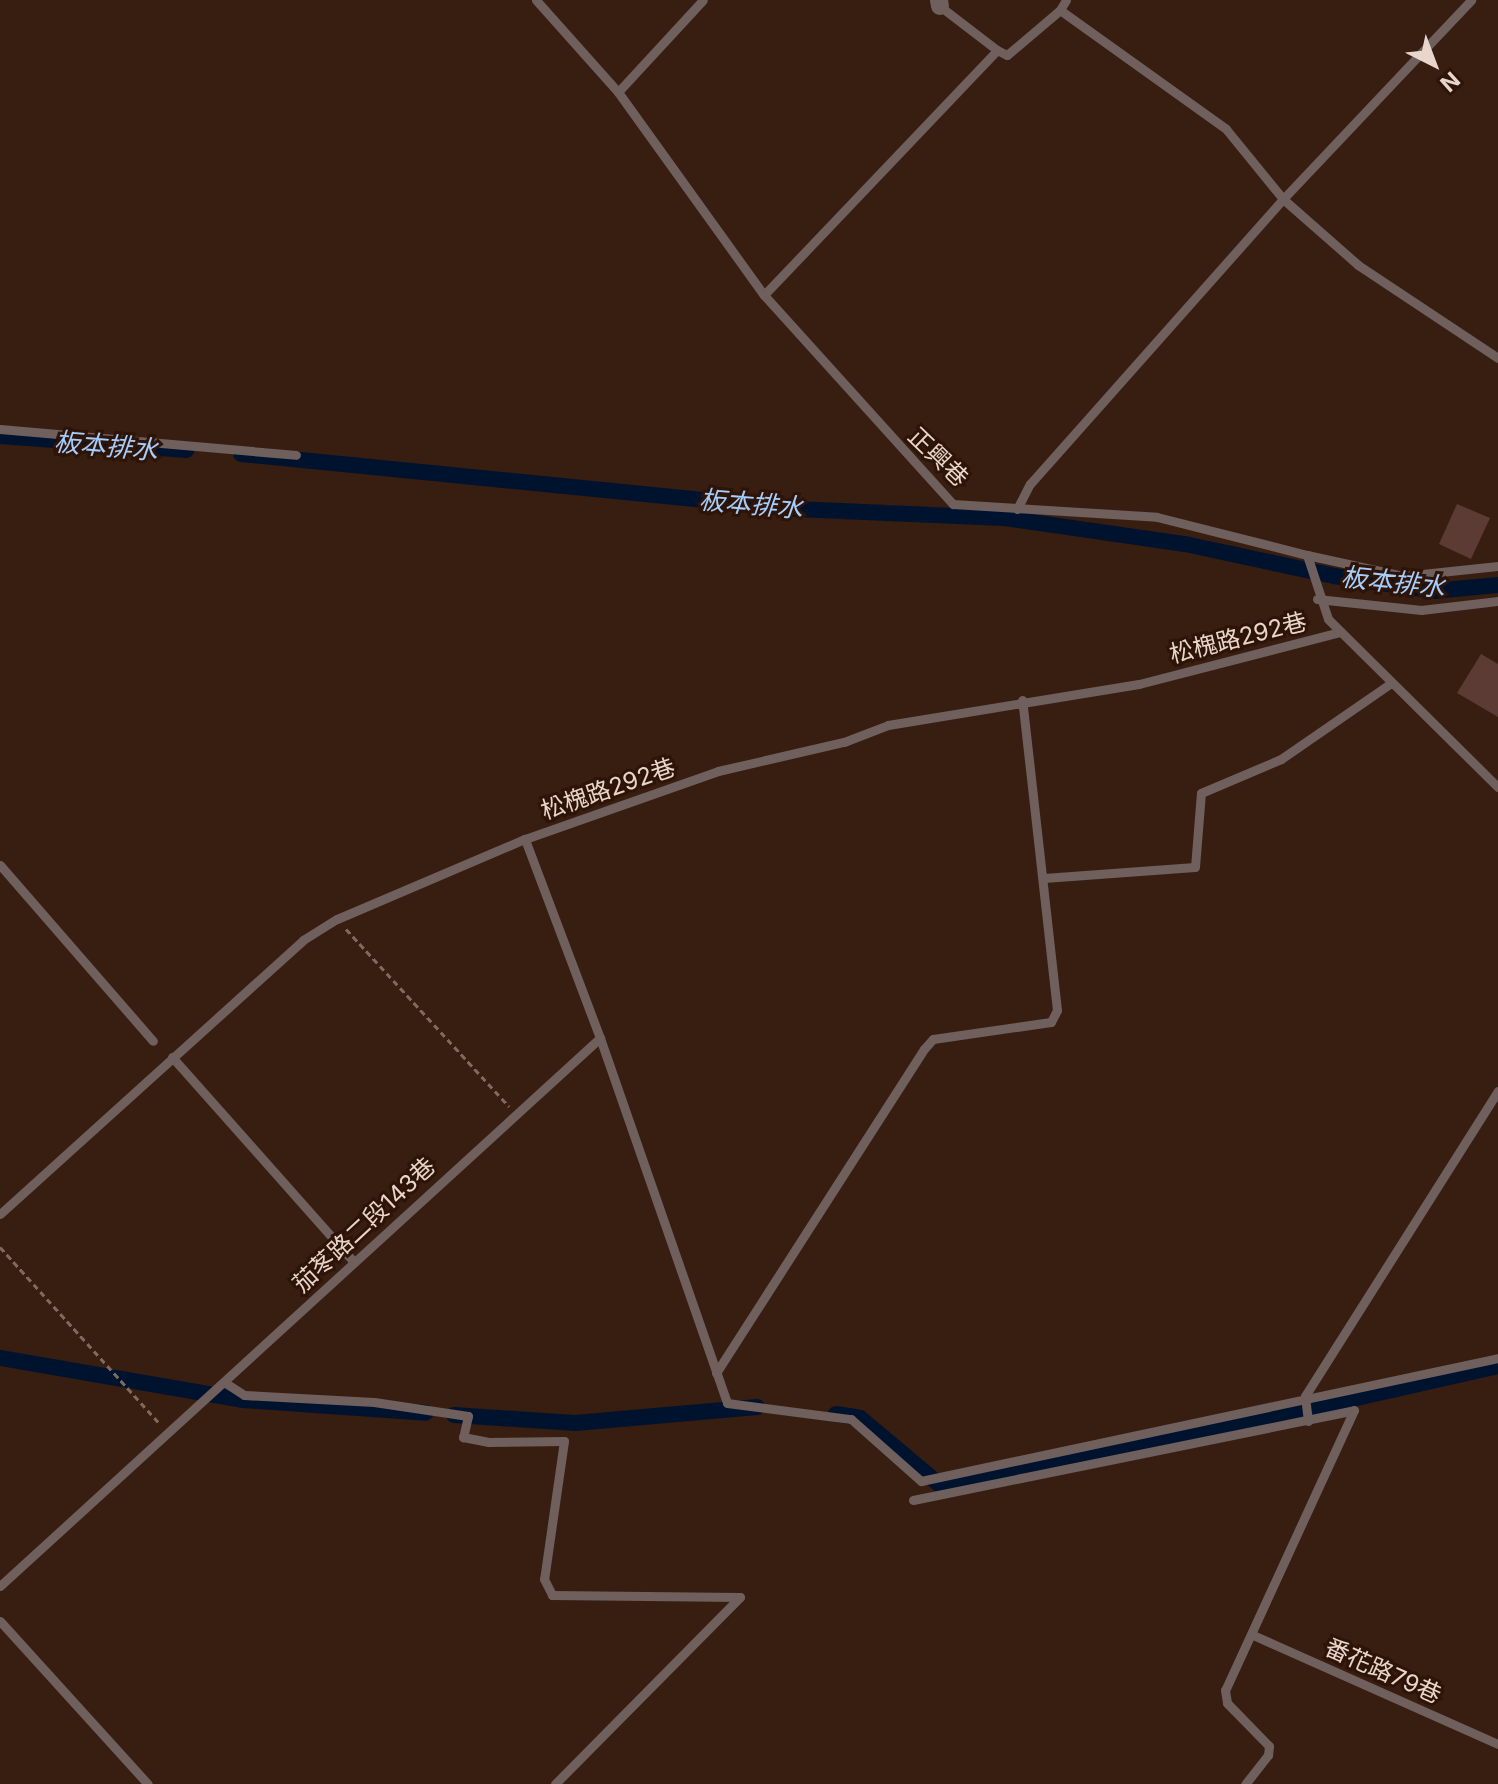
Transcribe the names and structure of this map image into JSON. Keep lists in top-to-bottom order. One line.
{"streets":{"lane":["正興巷","松槐路292巷","茄苳路二段143巷","番花路79巷"]},"water":["板本排水"],"north":"bottom right"}
